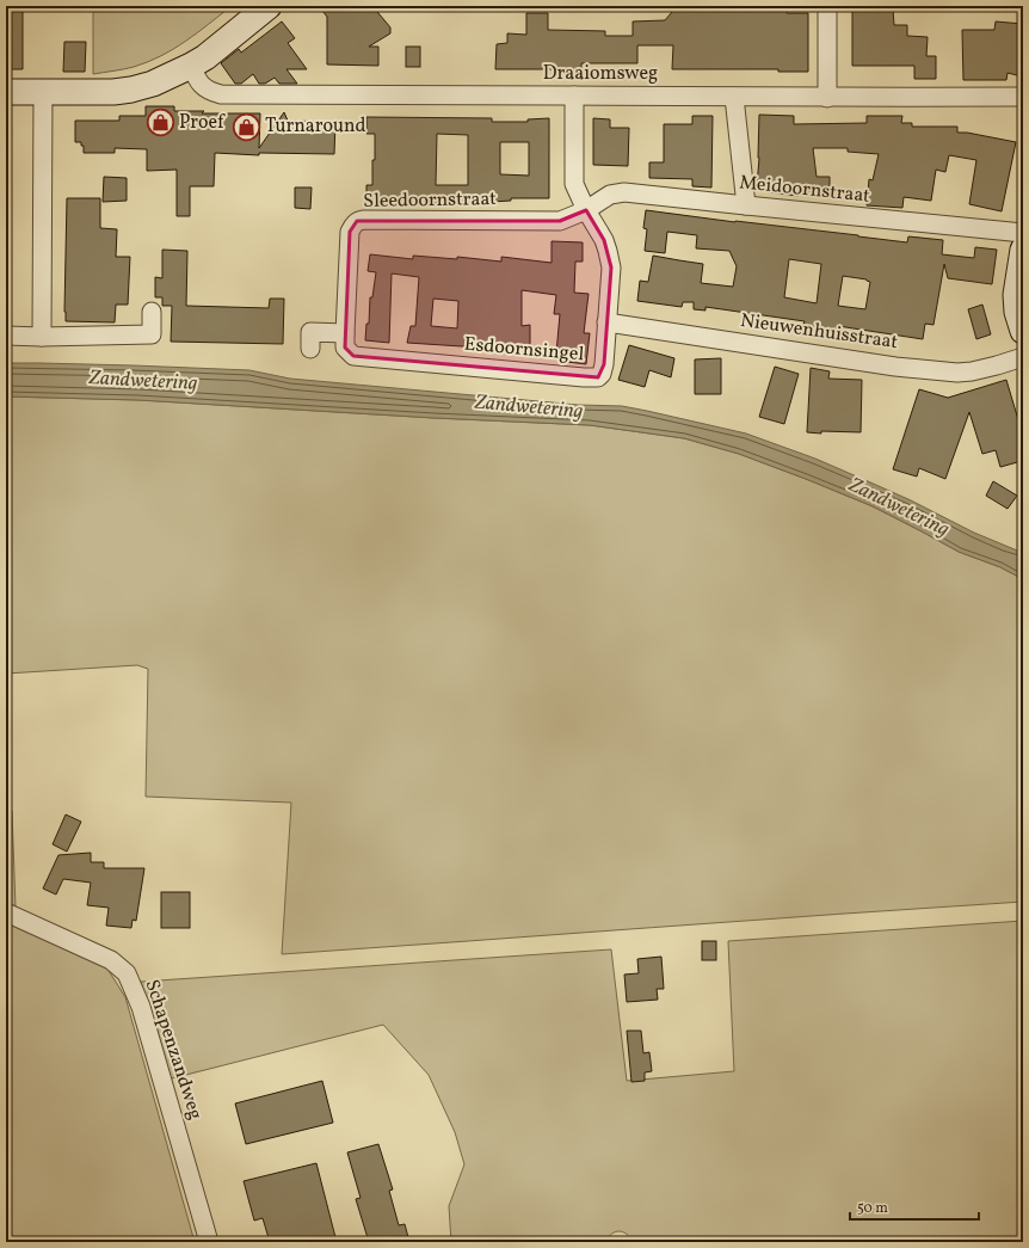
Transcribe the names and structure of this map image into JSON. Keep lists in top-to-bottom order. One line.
{"streets":{"street":["Draaiomsweg","Meidoornstraat","Sleedoornstraat","Nieuwenhuisstraat","Esdoornsingel","Schapenzandweg"]},"crossings":[["Draaiomsweg","Esdoornsingel"],["Meidoornstraat","Sleedoornstraat"],["Meidoornstraat","Esdoornsingel"],["Sleedoornstraat","Esdoornsingel"],["Nieuwenhuisstraat","Esdoornsingel"]],"water":["Zandwetering"],"places":{"shop":["Proef","Turnaround"]},"scale_bar":"50 m"}
